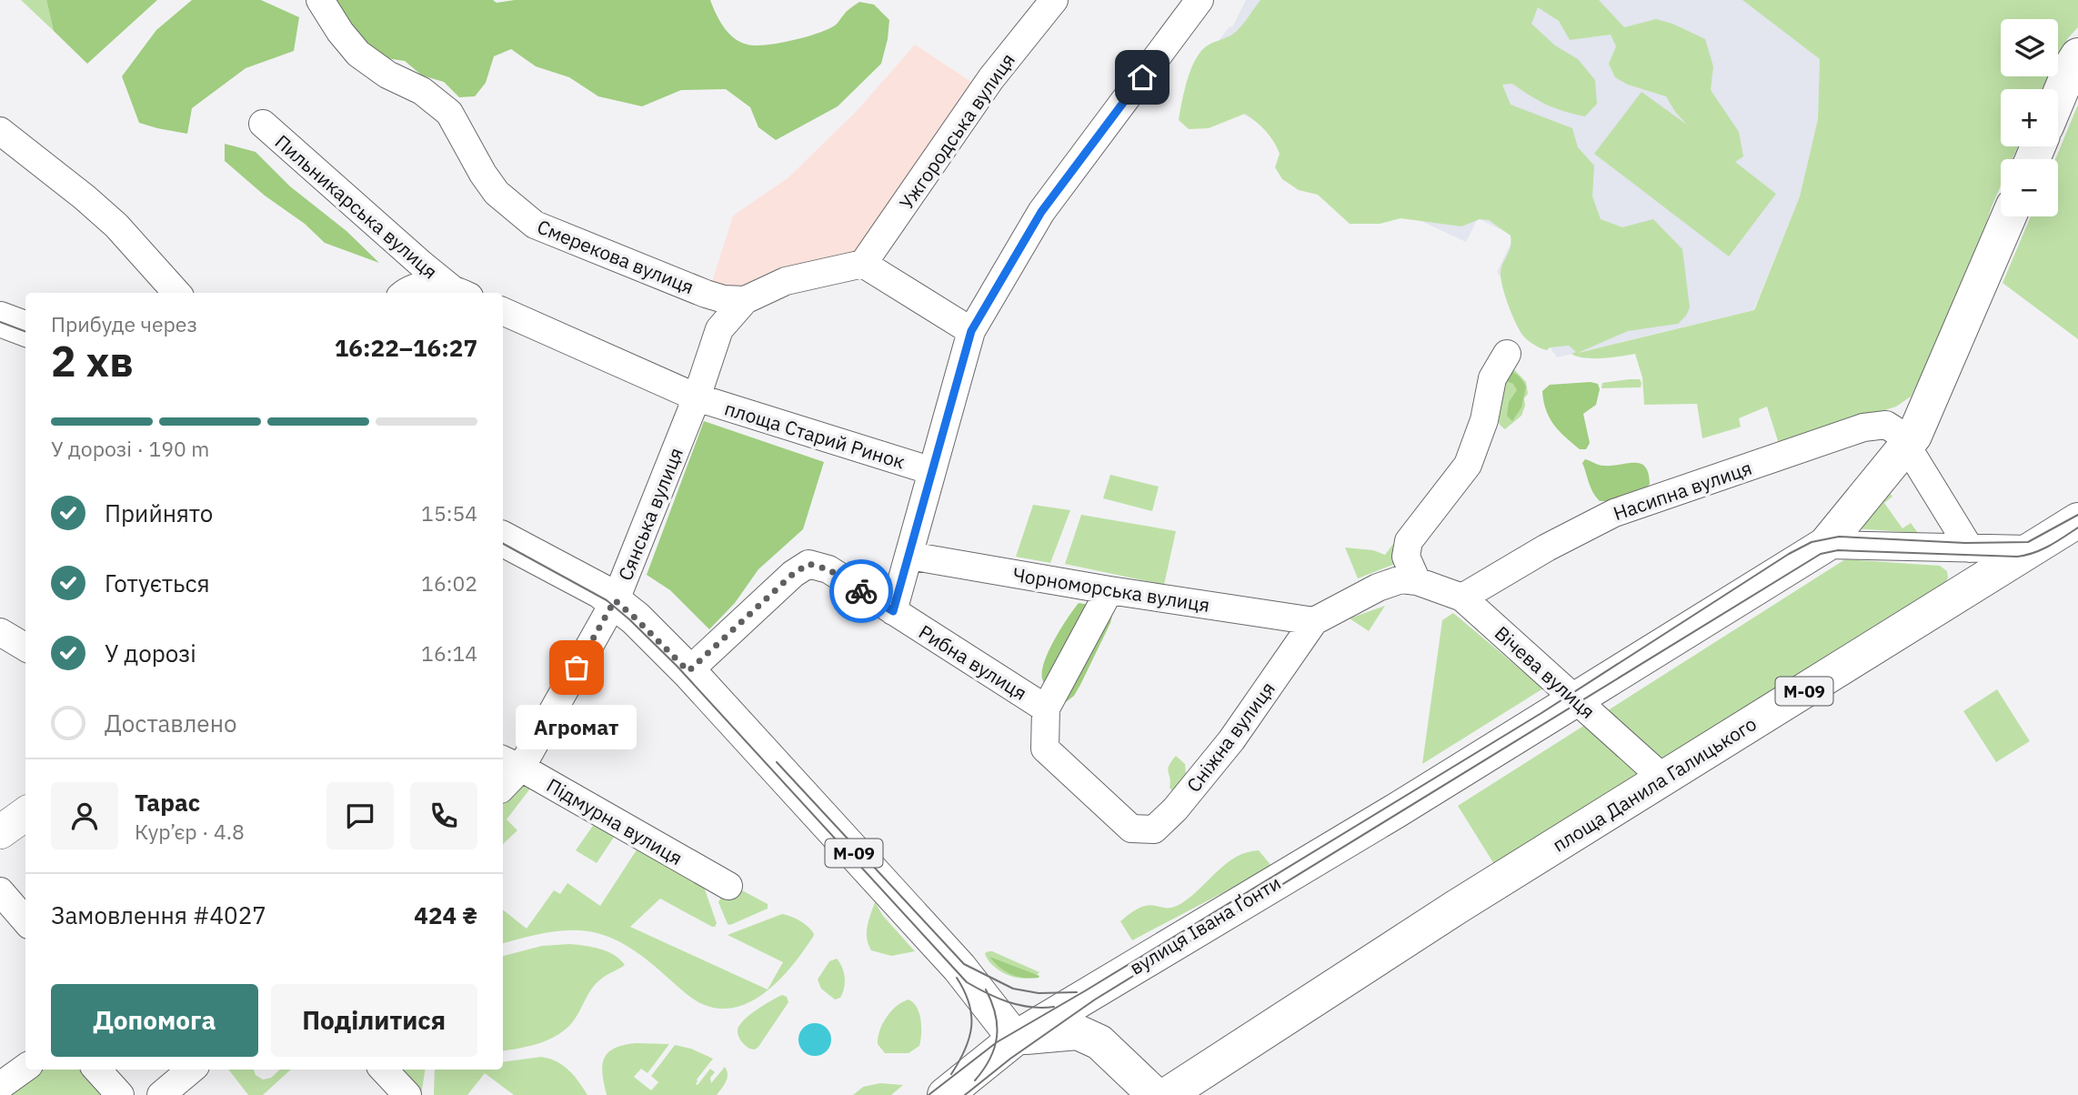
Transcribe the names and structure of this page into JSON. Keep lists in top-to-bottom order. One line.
{"streets":{"main road":["М-09","площа Данила Галицького","вулиця Івана Ґонти"],"street":["Ужгородська вулиця","Пильникарська вулиця","Смерекова вулиця","площа Старий Ринок","Насипна вулиця","Сянська вулиця","Чорноморська вулиця","Рибна вулиця","Вічева вулиця","Сніжна вулиця","Підмурна вулиця"]},"crossings":[["Смерекова вулиця","Сянська вулиця"],["площа Старий Ринок","Сянська вулиця"],["Насипна вулиця","Вічева вулиця"],["Сянська вулиця","М-09"],["Сянська вулиця","Підмурна вулиця"],["Чорноморська вулиця","Сніжна вулиця"],["Рибна вулиця","М-09"],["Рибна вулиця","Сніжна вулиця"],["Вічева вулиця","площа Данила Галицького"],["Вічева вулиця","вулиця Івана Ґонти"],["М-09","площа Данила Галицького"],["М-09","вулиця Івана Ґонти"]],"places":["Агромат"],"page":{"map_buttons":["+","−"],"heading":["2 хв","Прибуде через","16:22–16:27"],"panel":["Тарас","Кур’єр · 4.8","Замовлення #4027","424 ₴"],"bar":"У дорозі · 190 m","list":[["Прийнято","15:54"],["Готується","16:02"],["У дорозі","16:14"],"Доставлено"],"bubble":"Агромат","buttons":["Допомога","Поділитися"]}}
